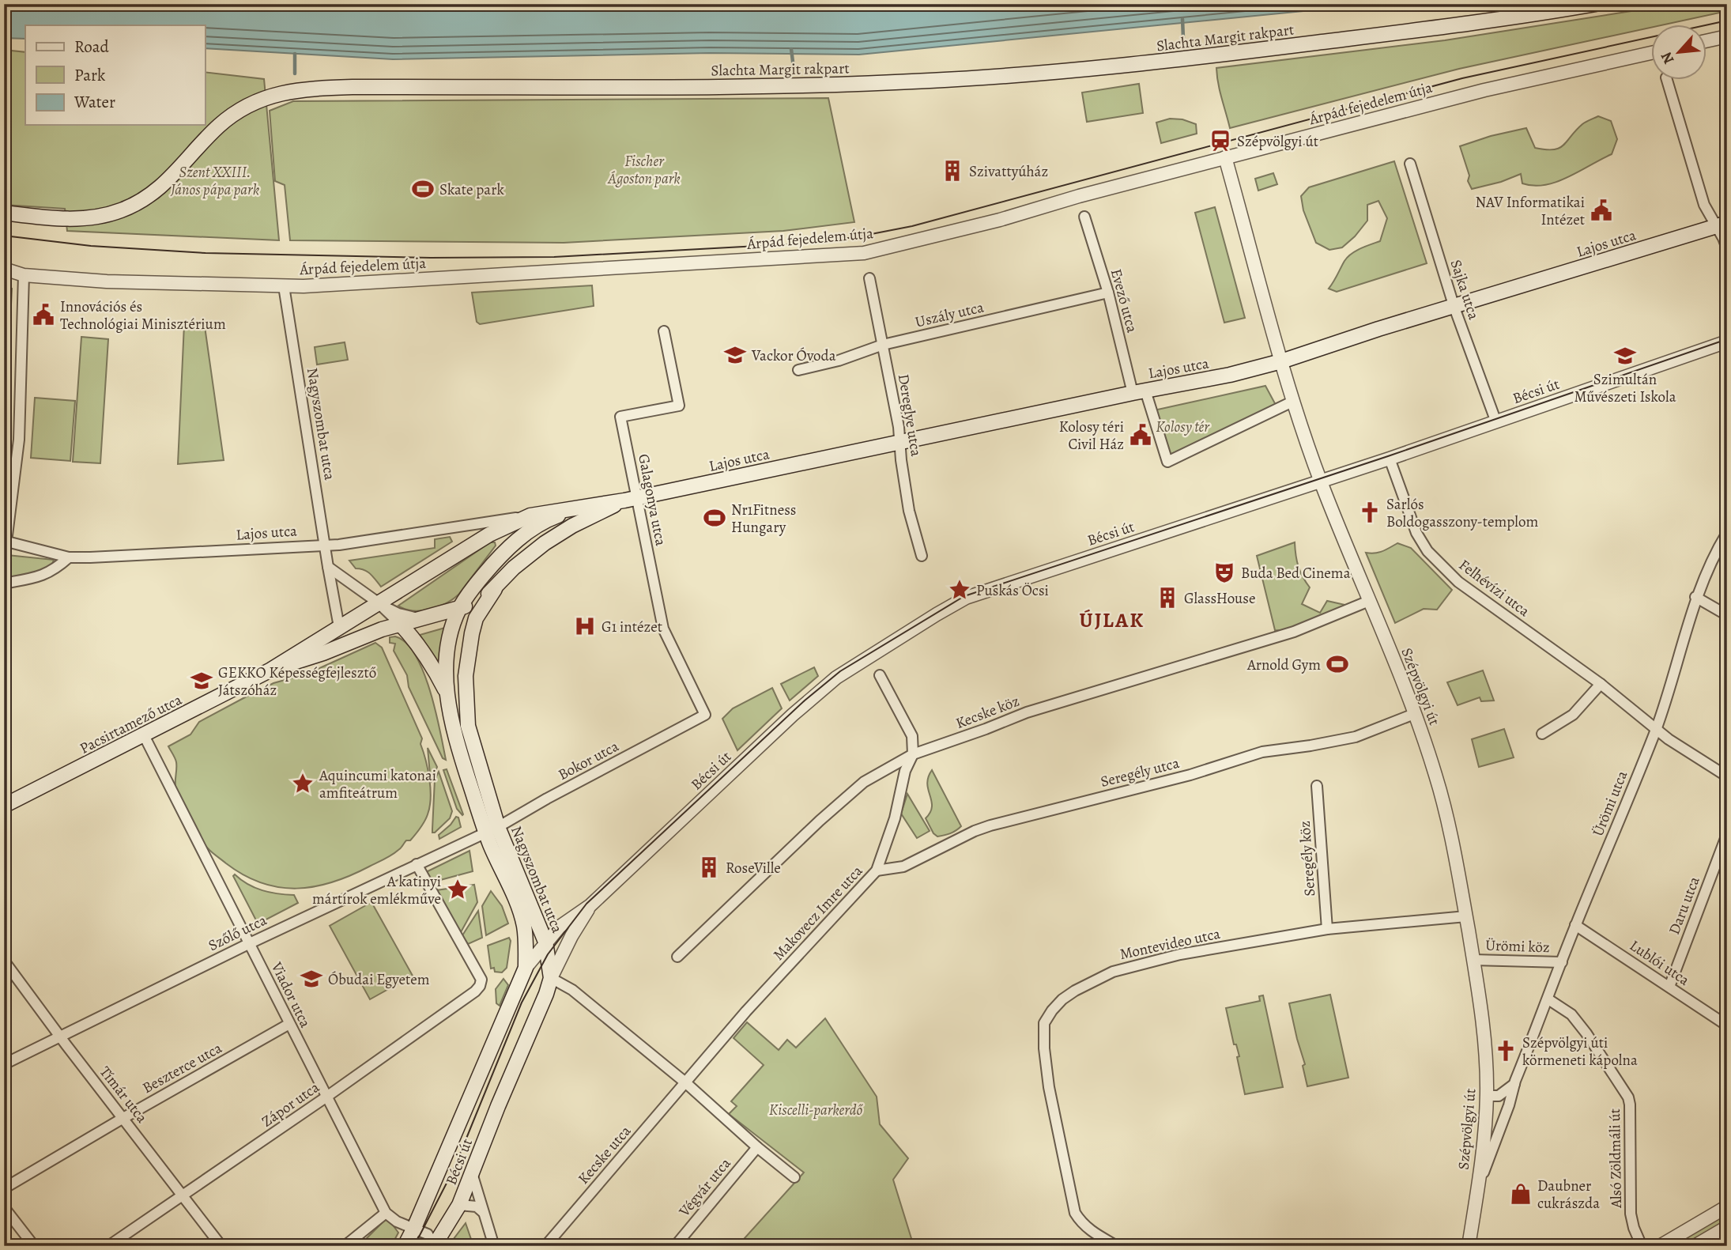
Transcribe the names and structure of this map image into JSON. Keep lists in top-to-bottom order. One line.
{"streets":{"main road":["Slachta Margit rakpart","Lajos utca","Bécsi út","Nagyszombat utca","Pacsirtamező utca"],"street":["Árpád fejedelem útja","Sajka utca","Evező utca","Uszály utca","Dereglye utca","Galagonya utca","Felhévízi utca","Szépvölgyi út","Kecske köz","Bokor utca","Seregély utca","Ürömi utca","Seregély köz","Daru utca","Makovecz Imre utca","Szőlő utca","Montevideo utca","Ürömi köz","Lublói utca","Viador utca","Beszterce utca","Tímár utca","Zápor utca","Kecske utca","Alsó Zöldmáli út","Végvár utca"]},"crossings":[["Árpád fejedelem útja","Nagyszombat utca"],["Árpád fejedelem útja","Szépvölgyi út"],["Lajos utca","Sajka utca"],["Lajos utca","Evező utca"],["Lajos utca","Dereglye utca"],["Lajos utca","Nagyszombat utca"],["Lajos utca","Galagonya utca"],["Lajos utca","Szépvölgyi út"],["Lajos utca","Pacsirtamező utca"],["Sajka utca","Bécsi út"],["Evező utca","Uszály utca"],["Uszály utca","Dereglye utca"],["Bécsi út","Nagyszombat utca"],["Bécsi út","Felhévízi utca"],["Bécsi út","Szépvölgyi út"],["Nagyszombat utca","Pacsirtamező utca"],["Nagyszombat utca","Bokor utca"],["Nagyszombat utca","Szőlő utca"],["Galagonya utca","Bokor utca"],["Felhévízi utca","Ürömi utca"],["Szépvölgyi út","Kecske köz"],["Szépvölgyi út","Seregély utca"],["Szépvölgyi út","Ürömi utca"],["Szépvölgyi út","Montevideo utca"],["Szépvölgyi út","Ürömi köz"],["Kecske köz","Makovecz Imre utca"],["Pacsirtamező utca","Viador utca"],["Bokor utca","Szőlő utca"],["Seregély utca","Makovecz Imre utca"],["Ürömi utca","Ürömi köz"],["Ürömi utca","Lublói utca"],["Ürömi utca","Alsó Zöldmáli út"],["Seregély köz","Montevideo utca"],["Daru utca","Lublói utca"],["Makovecz Imre utca","Kecske utca"],["Szőlő utca","Viador utca"],["Szőlő utca","Tímár utca"],["Szőlő utca","Zápor utca"],["Viador utca","Beszterce utca"],["Viador utca","Zápor utca"],["Beszterce utca","Tímár utca"],["Tímár utca","Zápor utca"]],"districts":["ÚJLAK"],"parks":["Fischer Ágoston park","Szent XXIII. János pápa park","Kolosy tér","Kiscelli-parkerdő"],"places":{"station":["Szépvölgyi út"],"building":["Szivattyúház","GlassHouse","RoseVille"],"sports":["Skate park","Nr1Fitness Hungary","Arnold Gym"],"public building":["NAV Informatikai Intézet","Innovációs és Technológiai Minisztérium","Kolosy téri Civil Ház"],"school or university":["Vackor Óvoda","Szimultán Művészeti Iskola","GEKKO Képességfejlesztő Játszóház","Óbudai Egyetem"],"church":["Sarlós Boldogasszony-templom","Szépvölgyi úti körmeneti kápolna"],"theatre":["Buda Bed Cinema"],"place":["Puskás Öcsi","Aquincumi katonai amfiteátrum","A katinyi mártírok emlékműve"],"hospital":["G1 intézet"],"shop":["Daubner cukrászda"]},"legend":["Road","Park","Water"],"north":"bottom left"}
